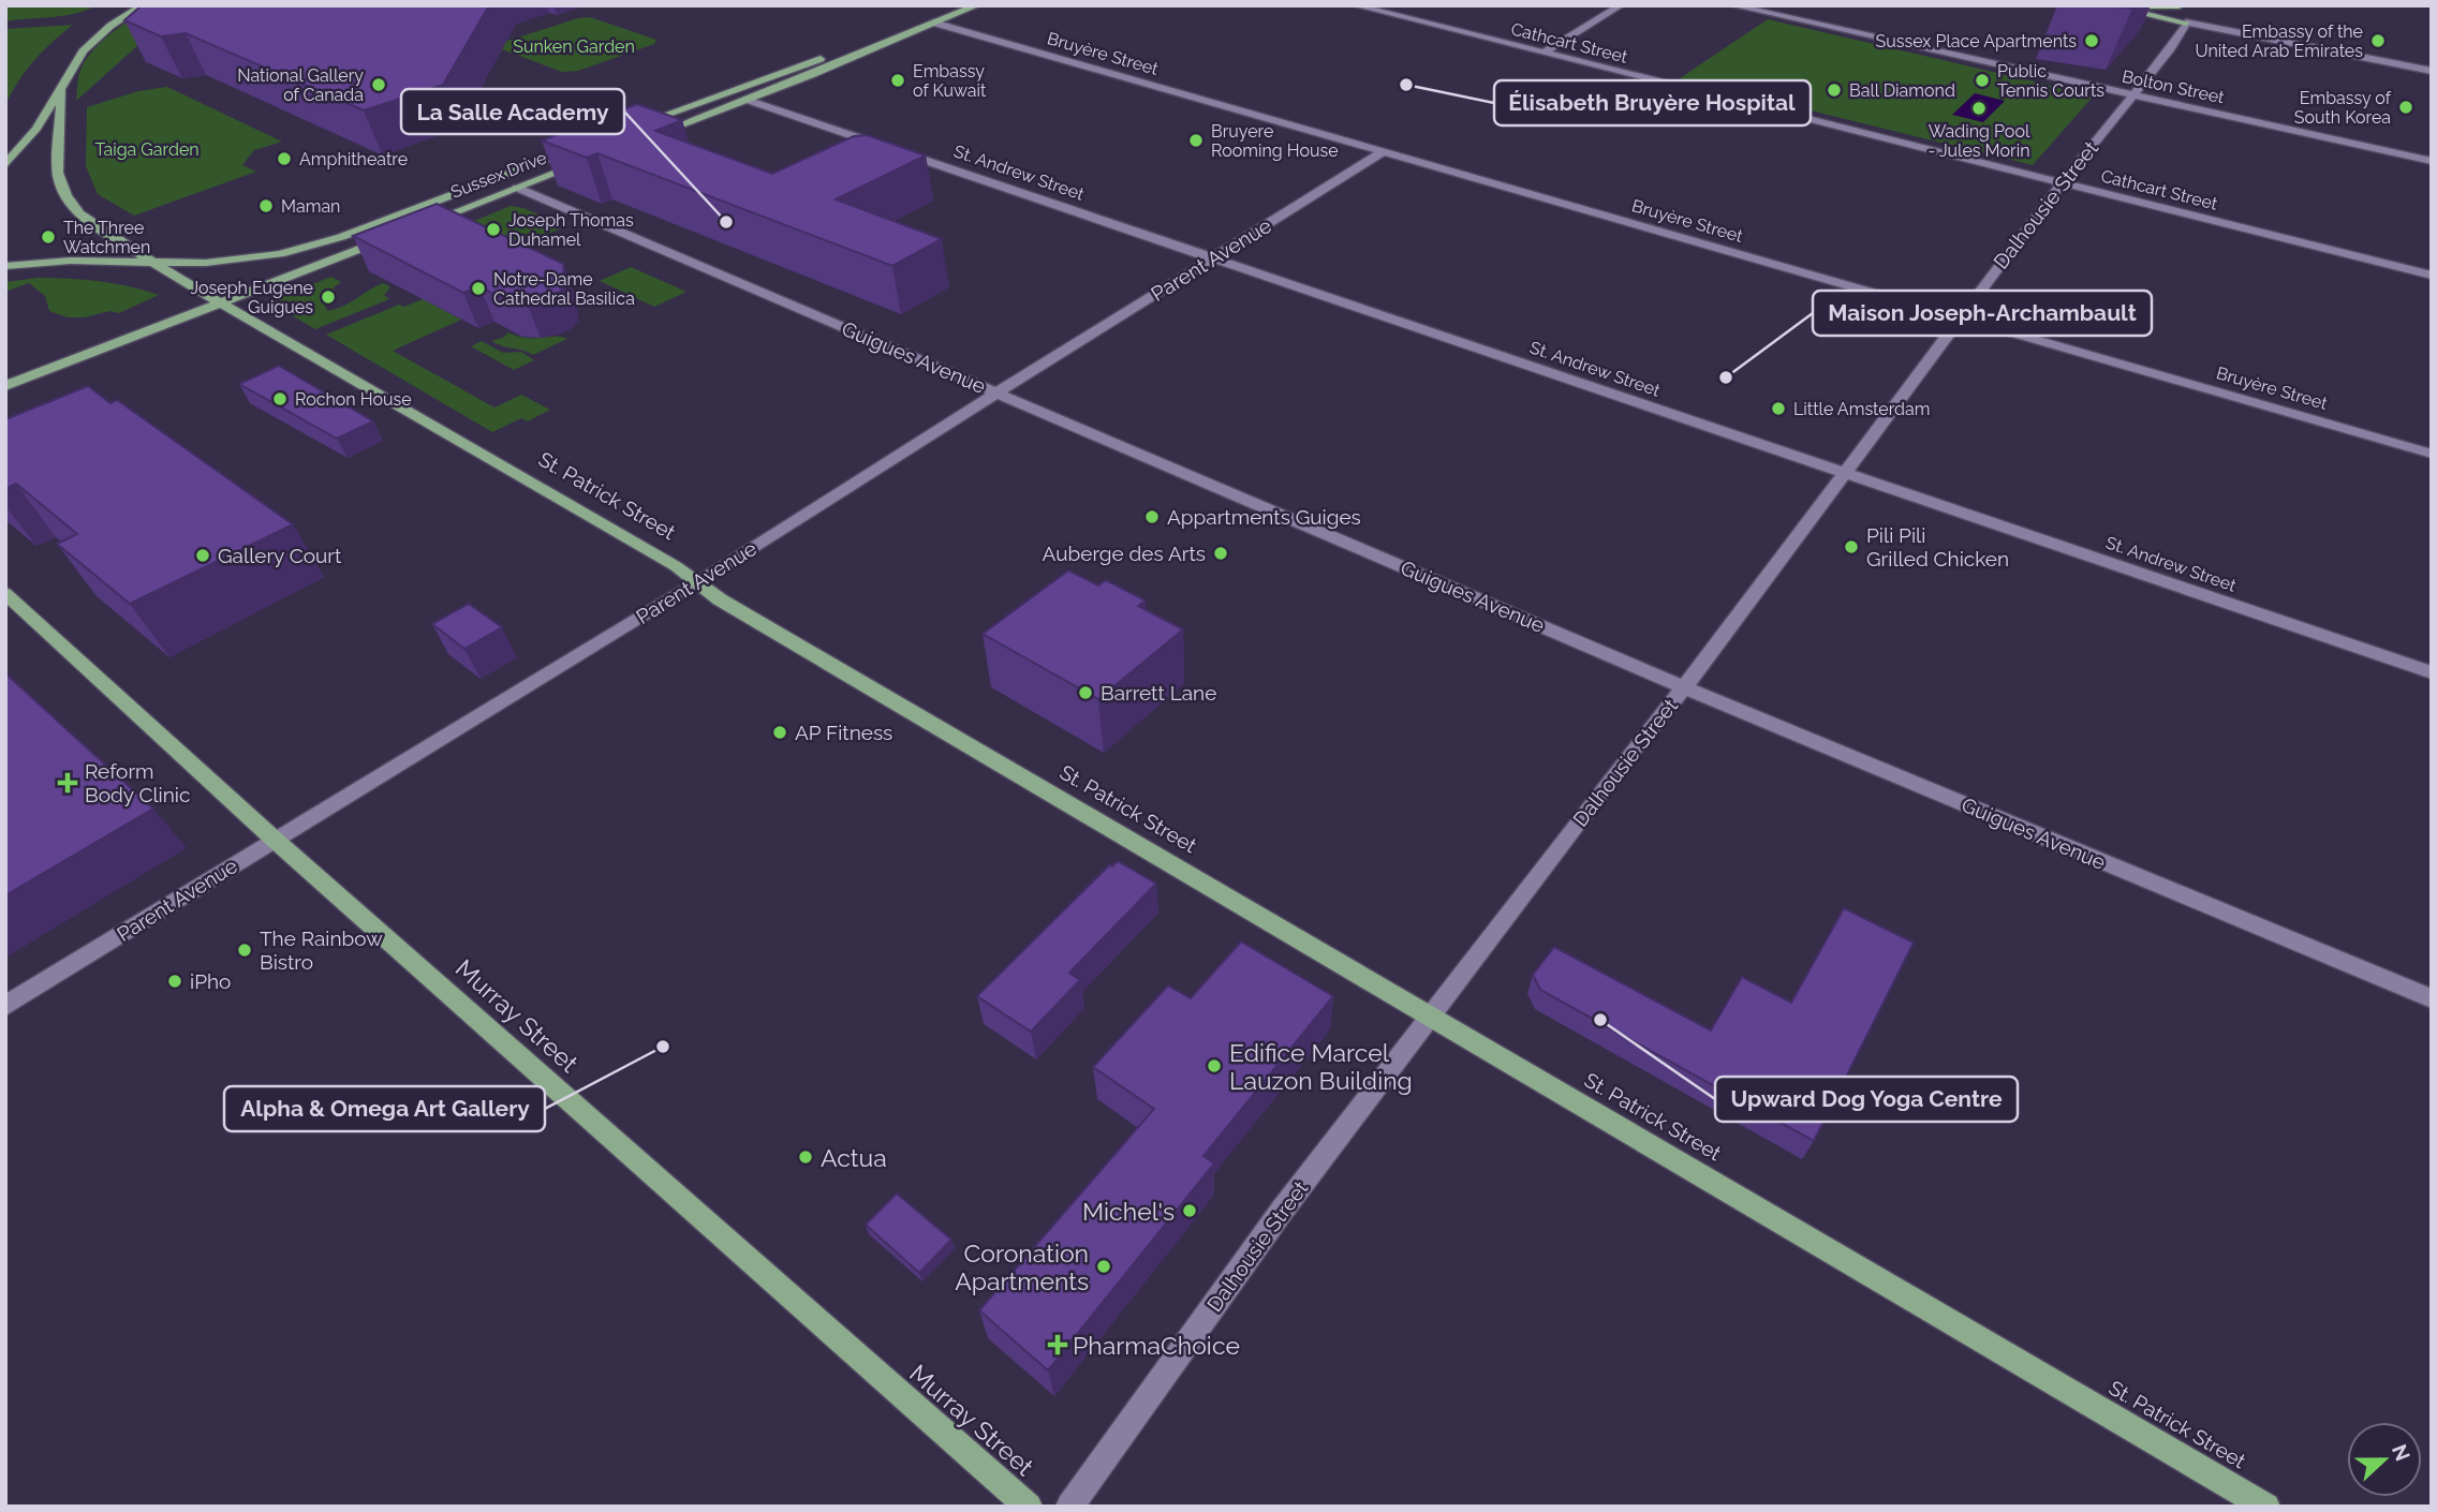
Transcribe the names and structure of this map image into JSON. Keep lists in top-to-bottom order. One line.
{"streets":{"main road":["Sussex Drive","St. Patrick Street","Murray Street"],"street":["Cathcart Street","Bruyère Street","Bolton Street","St. Andrew Street","Dalhousie Street","Parent Avenue","Guigues Avenue"]},"crossings":[["Cathcart Street","Dalhousie Street"],["Bruyère Street","Dalhousie Street"],["Bruyère Street","Parent Avenue"],["Bolton Street","Dalhousie Street"],["St. Andrew Street","Dalhousie Street"],["St. Andrew Street","Parent Avenue"],["Sussex Drive","Guigues Avenue"],["Sussex Drive","St. Patrick Street"],["Dalhousie Street","Guigues Avenue"],["Dalhousie Street","St. Patrick Street"],["Parent Avenue","Guigues Avenue"],["Parent Avenue","St. Patrick Street"],["Parent Avenue","Murray Street"]],"parks":["Sunken Garden","Taiga Garden"],"places":{"other":["Sussex Place Apartments","Embassy of the United Arab Emirates","Embassy of Kuwait","Public Tennis Courts","National Gallery of Canada","Élisabeth Bruyère Hospital","Ball Diamond","Embassy of South Korea","Wading Pool - Jules Morin","Bruyere Rooming House","Amphitheatre","Maman","La Salle Academy","Joseph Thomas Duhamel","The Three Watchmen","Notre-Dame Cathedral Basilica","Joseph Eugene Guigues","Maison Joseph-Archambault","Rochon House","Little Amsterdam","Appartments Guiges","Pili Pili Grilled Chicken","Auberge des Arts","Gallery Court","Barrett Lane","AP Fitness","The Rainbow Bistro","iPho","Upward Dog Yoga Centre","Alpha & Omega Art Gallery","Edifice Marcel Lauzon Building","Actua","Michel's","Coronation Apartments"],"health":["Reform Body Clinic","PharmaChoice"]},"north":"right"}
